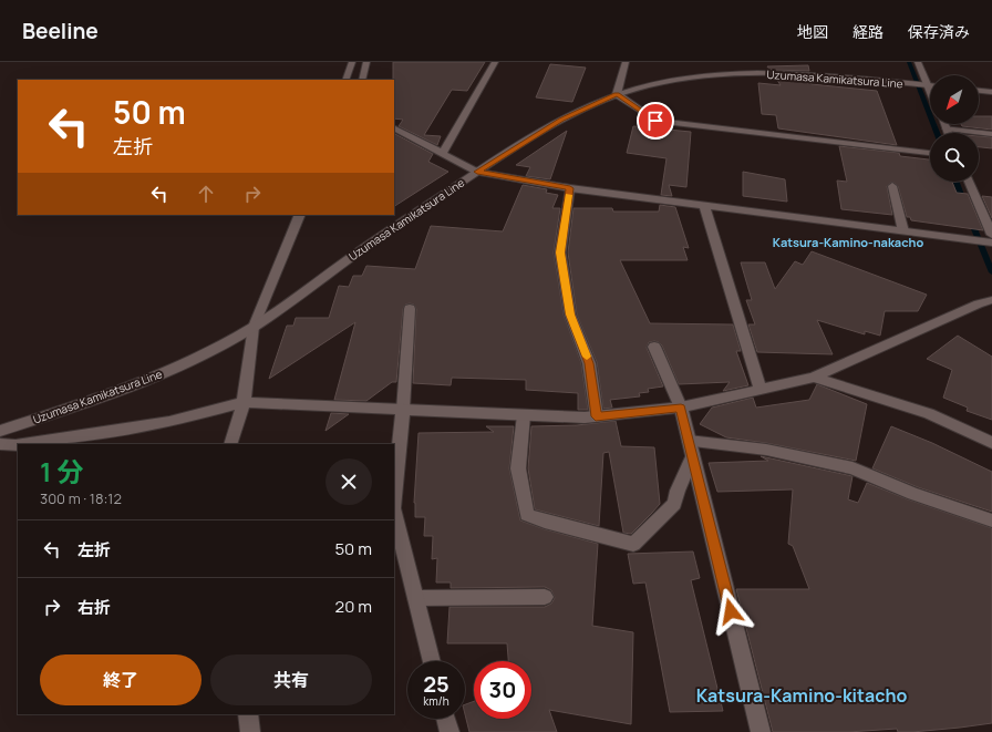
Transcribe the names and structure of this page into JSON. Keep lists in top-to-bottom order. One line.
{"streets":{"street":["Uzumasa Kamikatsura Line"]},"districts":["Katsura-Kamino-nakacho","Katsura-Kamino-kitacho"],"north":"bottom left","page":{"header":"Beeline","nav":["地図","経路","保存済み"],"turn":["50 m","左折"],"heading":["1 分","300 m · 18:12"],"list":[{"name":"左折","value":"50 m"},{"name":"右折","value":"20 m"}],"buttons":["終了","共有"],"speed":"25 km/h","limit":"30"}}
